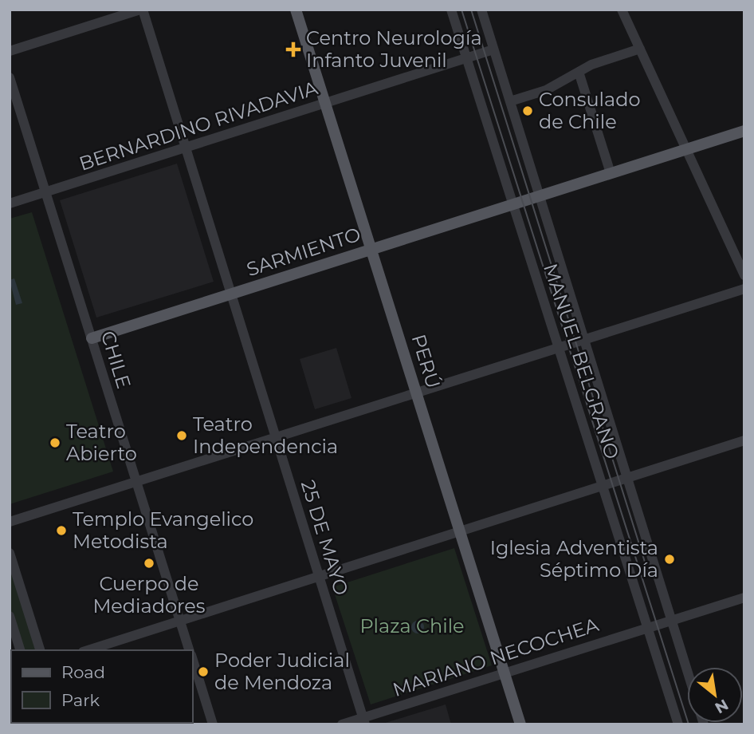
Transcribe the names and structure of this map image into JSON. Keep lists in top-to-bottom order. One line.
{"streets":{"main road":["SARMIENTO","PERÚ"],"street":["BERNARDINO RIVADAVIA","CHILE","MANUEL BELGRANO","25 DE MAYO","MARIANO NECOCHEA"]},"crossings":[["BERNARDINO RIVADAVIA","CHILE"],["BERNARDINO RIVADAVIA","PERÚ"],["BERNARDINO RIVADAVIA","MANUEL BELGRANO"],["BERNARDINO RIVADAVIA","25 DE MAYO"],["SARMIENTO","CHILE"],["SARMIENTO","PERÚ"],["SARMIENTO","MANUEL BELGRANO"],["SARMIENTO","25 DE MAYO"],["PERÚ","MARIANO NECOCHEA"],["MANUEL BELGRANO","MARIANO NECOCHEA"],["25 DE MAYO","MARIANO NECOCHEA"]],"parks":["Plaza Chile"],"places":{"health":["Centro Neurología Infanto Juvenil"],"other":["Consulado de Chile","Teatro Independencia","Teatro Abierto","Templo Evangelico Metodista","Iglesia Adventista Séptimo Día","Cuerpo de Mediadores","Poder Judicial de Mendoza"]},"legend":["Road","Park"],"north":"bottom right"}
